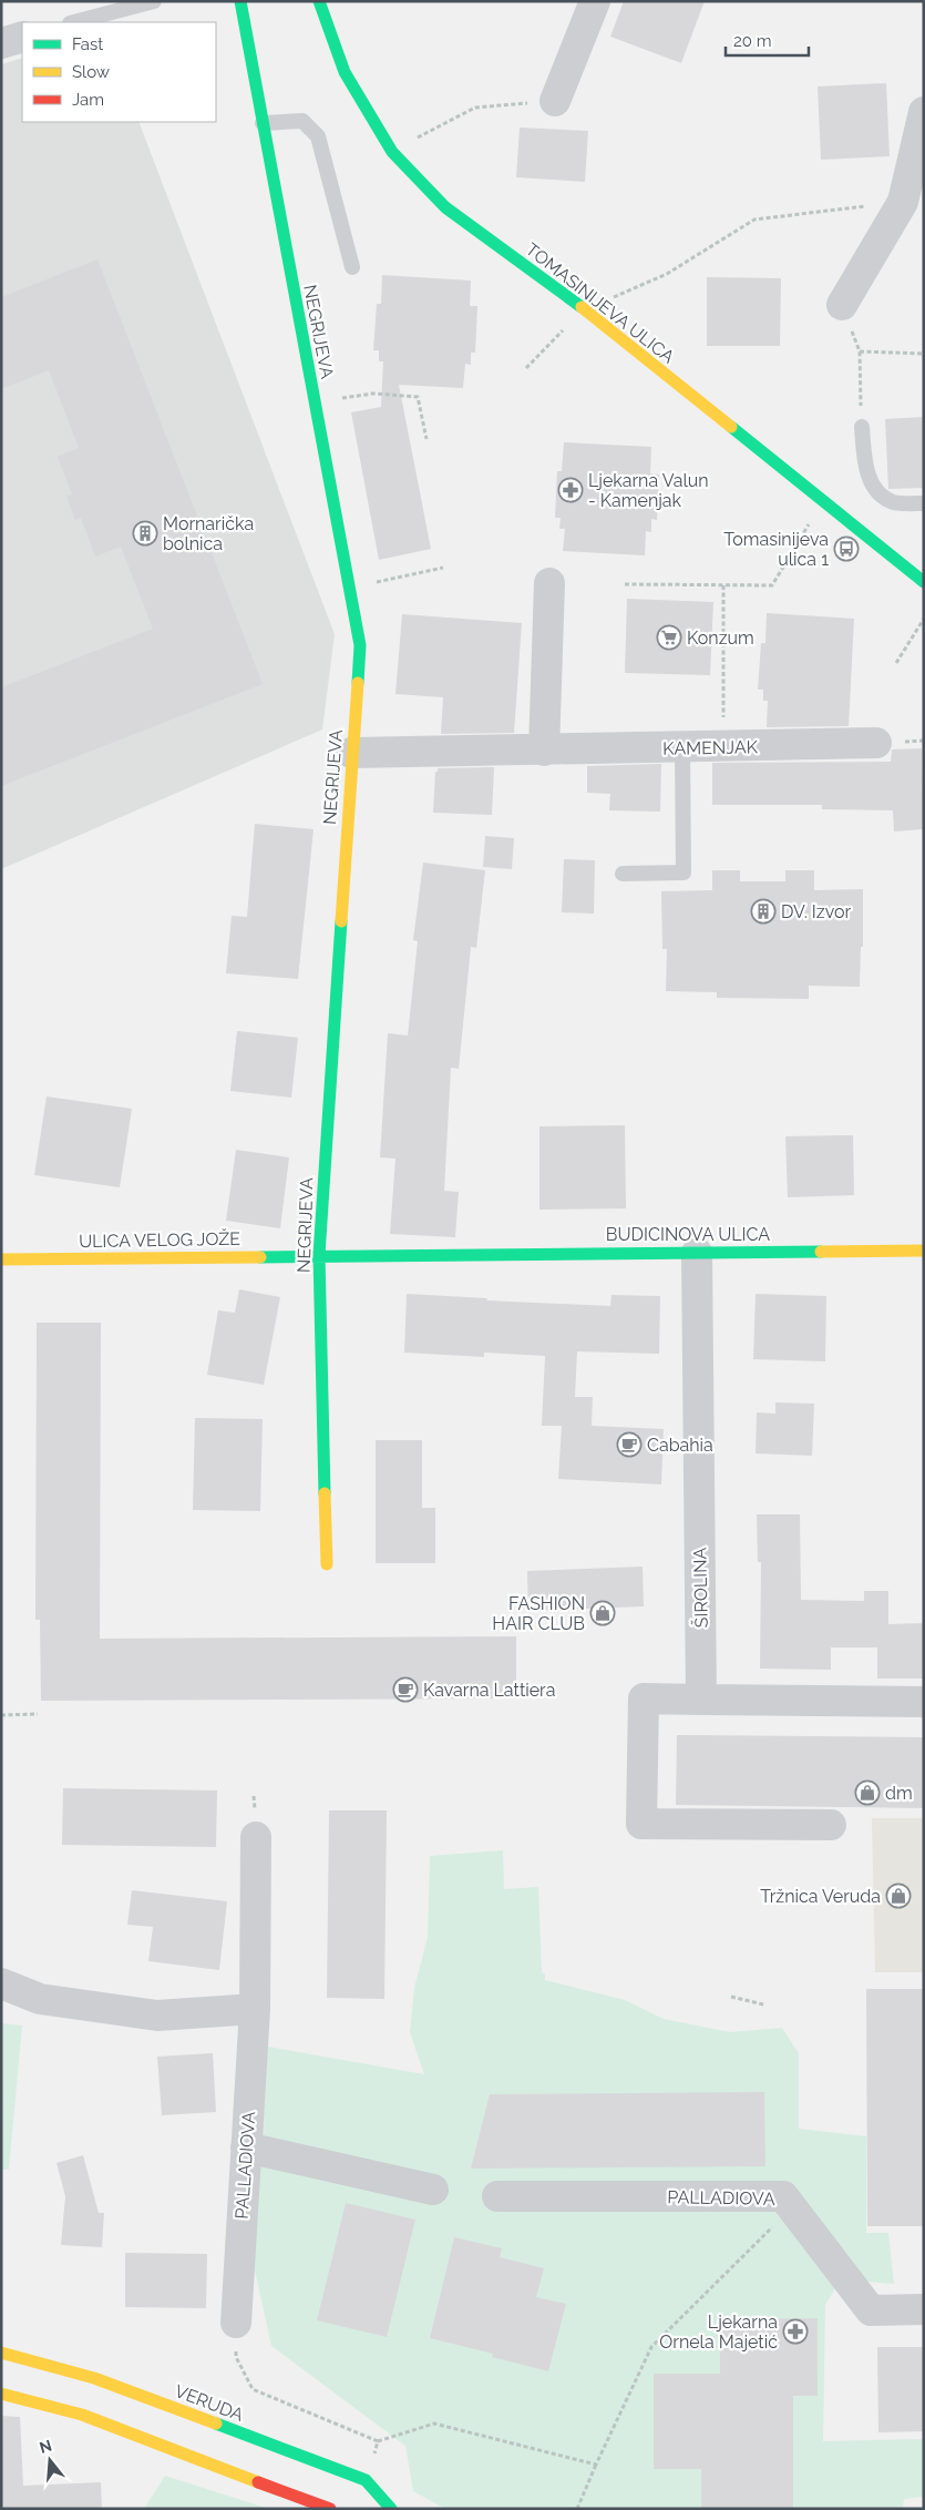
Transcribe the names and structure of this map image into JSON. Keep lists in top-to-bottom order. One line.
{"streets":{"street":["TOMASINIJEVA ULICA","NEGRIJEVA","KAMENJAK","BUDICINOVA ULICA","ULICA VELOG JOŽE","ŠIROLINA","PALLADIOVA","VERUDA"]},"crossings":[["NEGRIJEVA","KAMENJAK"],["NEGRIJEVA","BUDICINOVA ULICA"],["NEGRIJEVA","ULICA VELOG JOŽE"],["BUDICINOVA ULICA","ULICA VELOG JOŽE"],["BUDICINOVA ULICA","ŠIROLINA"]],"places":{"pharmacy":["Ljekarna Valun - Kamenjak","Ljekarna Ornela Majetić"],"building":["Mornarička bolnica","DV. Izvor"],"bus stop":["Tomasinijeva ulica 1"],"supermarket":["Konzum"],"cafe":["Cabahia","Kavarna Lattiera"],"shop":["FASHION HAIR CLUB","dm","Tržnica Veruda"]},"legend":["Fast","Slow","Jam"],"scale_bar":"20 m","north":"top"}
